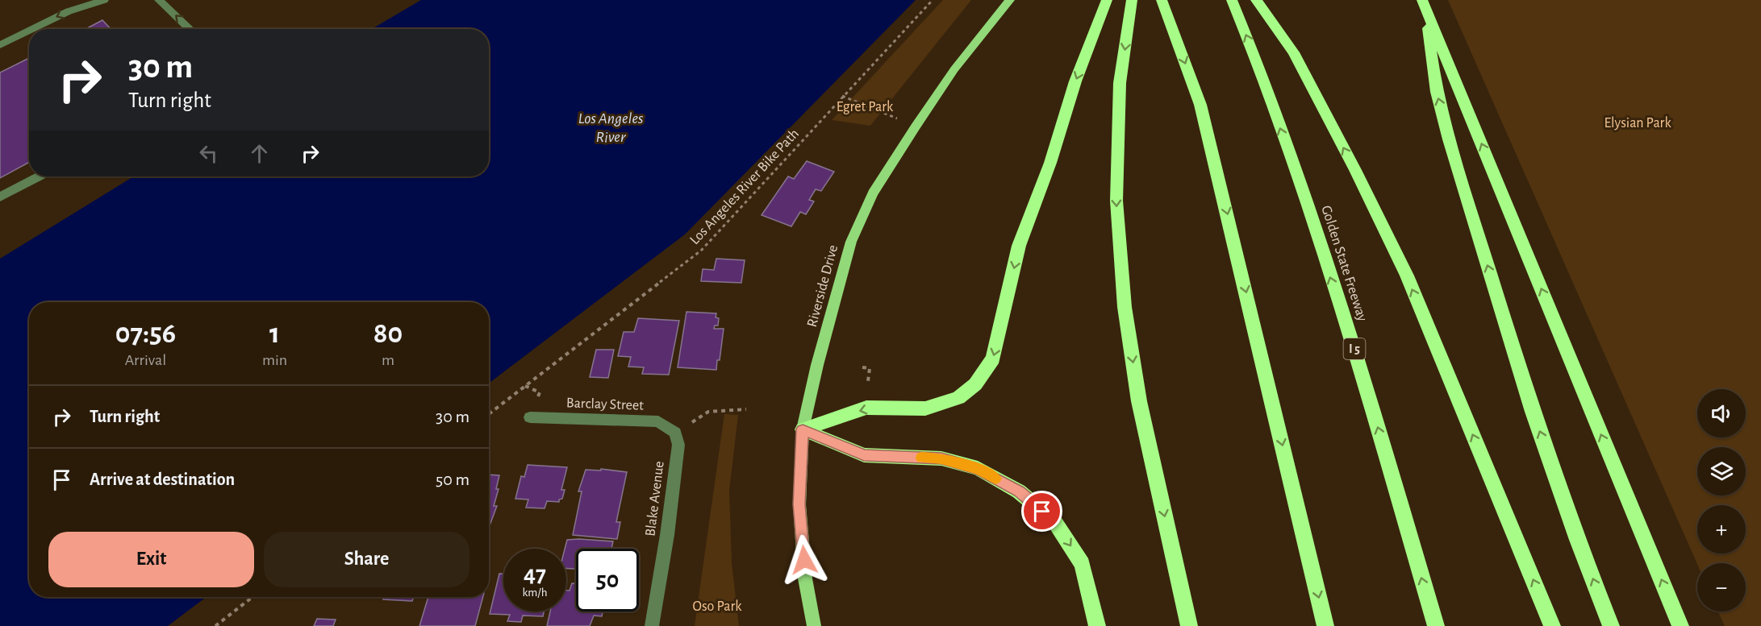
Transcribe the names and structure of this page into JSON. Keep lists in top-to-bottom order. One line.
{"streets":{"highway":["Golden State Freeway","I 5"],"main road":["Riverside Drive"],"street":["Barclay Street","Blake Avenue"],"path":["Los Angeles River Bike Path"]},"crossings":[["Barclay Street","Blake Avenue"]],"water":["Los Angeles River"],"parks":["Egret Park","Elysian Park","Oso Park"],"page":{"turn":["30 m","Turn right"],"eta":["07:56","Arrival","1","min","80","m"],"list":[{"name":"Turn right","value":"30 m"},{"name":"Arrive at destination","value":"50 m"}],"map_buttons":["+","−"],"buttons":["Exit","Share"],"speed":"47 km/h","limit":"50"}}
